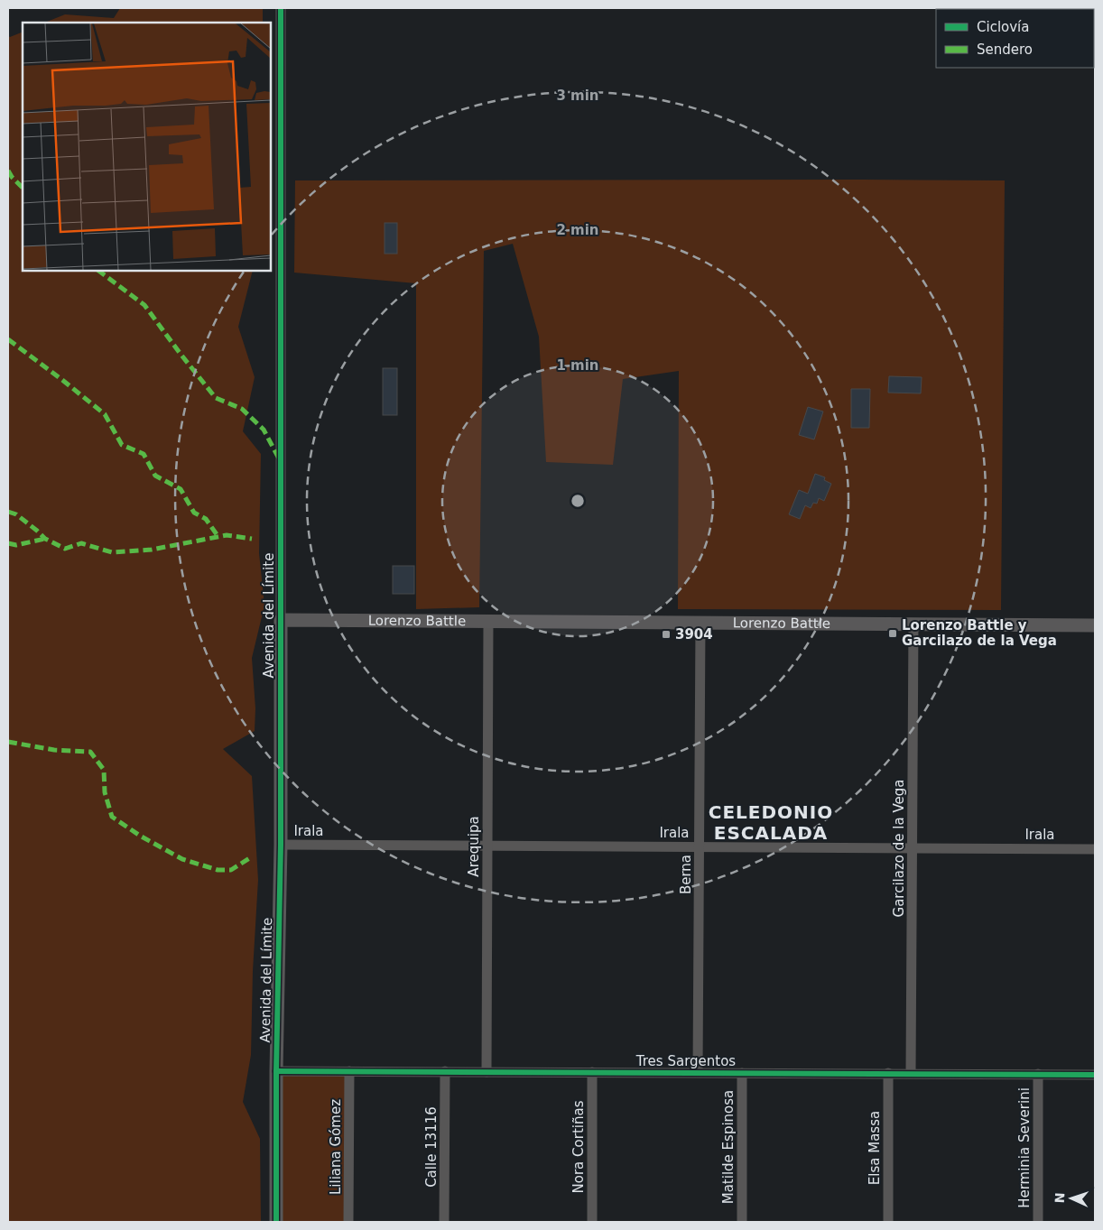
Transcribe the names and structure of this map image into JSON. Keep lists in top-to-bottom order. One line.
{"streets":{"street":["Avenida del Límite","Lorenzo Battle","Irala","Arequipa","Garcilazo de la Vega","Berna","Tres Sargentos","Liliana Gómez","Calle 13116","Nora Cortiñas","Matilde Espinosa","Elsa Massa","Herminia Severini"]},"crossings":[["Avenida del Límite","Lorenzo Battle"],["Avenida del Límite","Irala"],["Avenida del Límite","Tres Sargentos"],["Lorenzo Battle","Arequipa"],["Lorenzo Battle","Garcilazo de la Vega"],["Lorenzo Battle","Berna"],["Irala","Arequipa"],["Irala","Garcilazo de la Vega"],["Irala","Berna"],["Arequipa","Tres Sargentos"],["Garcilazo de la Vega","Tres Sargentos"],["Berna","Tres Sargentos"],["Tres Sargentos","Liliana Gómez"],["Tres Sargentos","Calle 13116"],["Tres Sargentos","Nora Cortiñas"],["Tres Sargentos","Matilde Espinosa"],["Tres Sargentos","Elsa Massa"],["Tres Sargentos","Herminia Severini"]],"districts":["CELEDONIO ESCALADA"],"places":{"transit":["Lorenzo Battle y Garcilazo de la Vega","3904"]},"legend":["Ciclovía","Sendero"],"north":"left","rings":["3 min","2 min","1 min"]}
